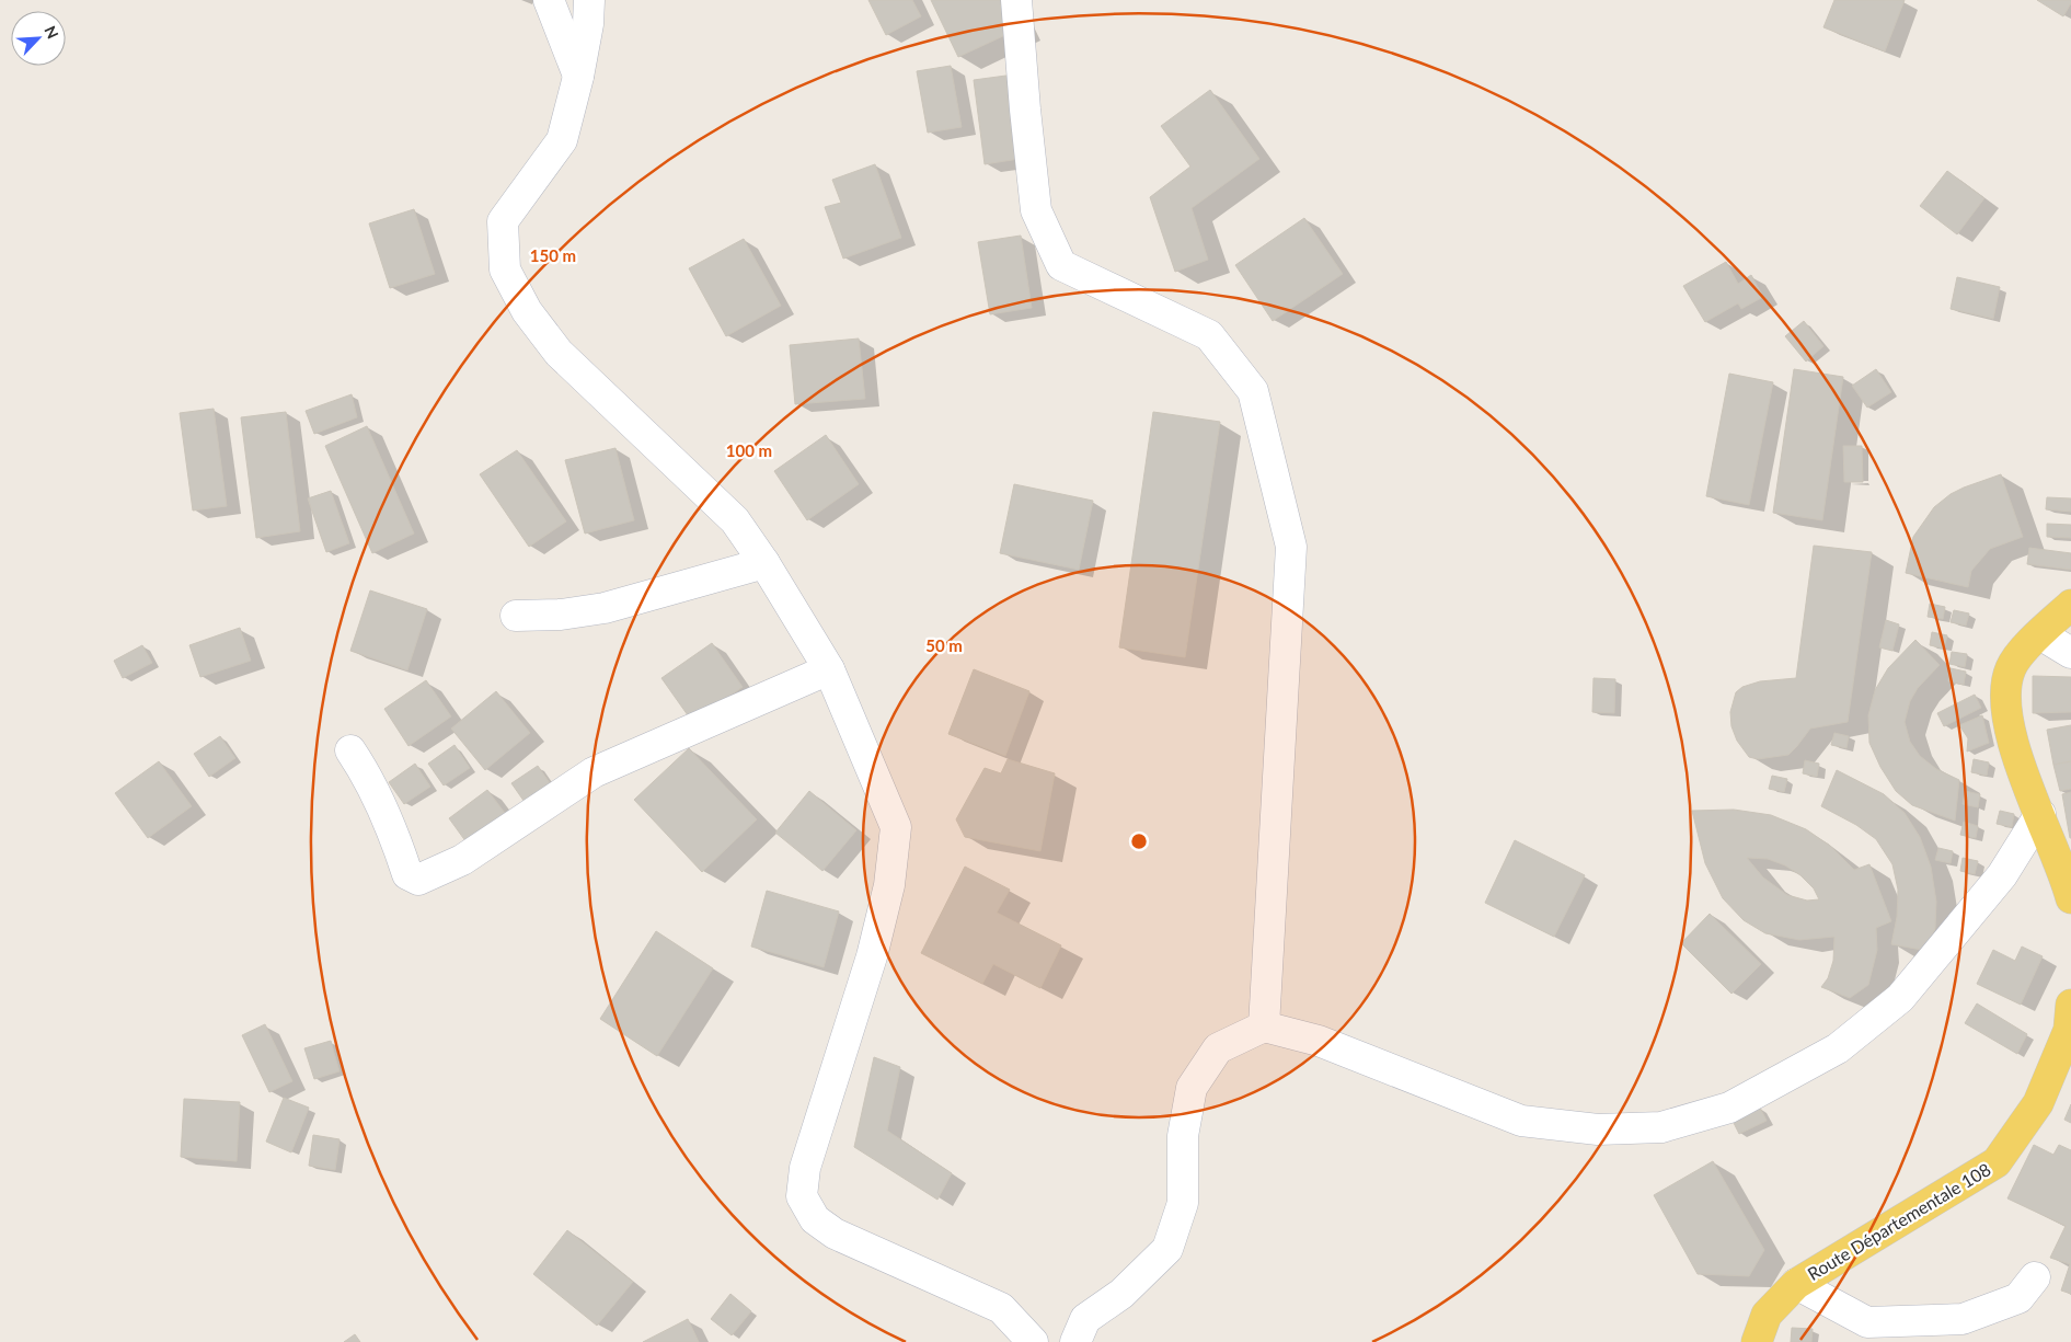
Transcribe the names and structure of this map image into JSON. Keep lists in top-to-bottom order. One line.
{"streets":{"main road":["Route Départementale 108"]},"north":"top right","rings":["150 m","100 m","50 m"]}
